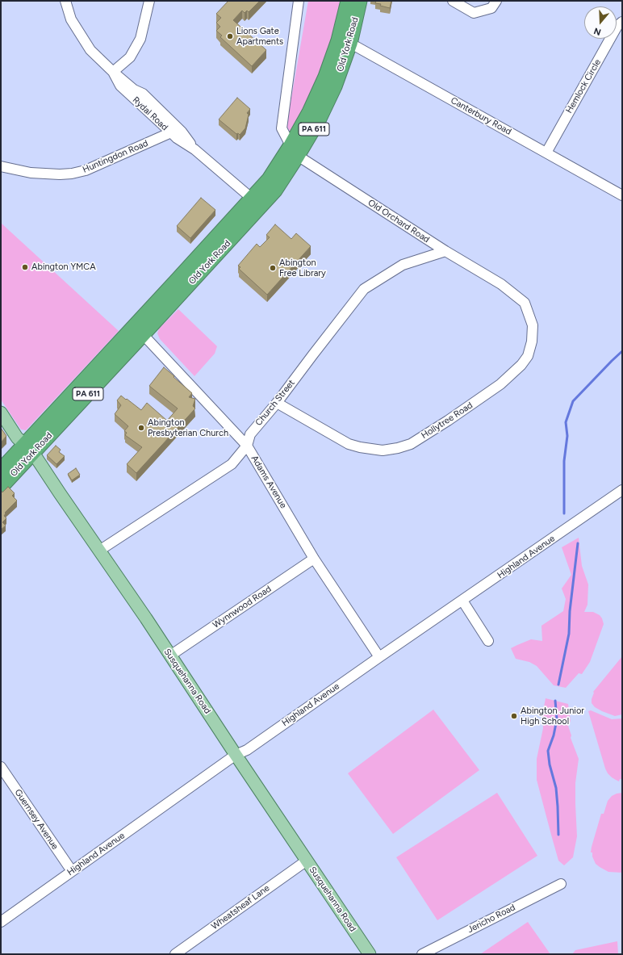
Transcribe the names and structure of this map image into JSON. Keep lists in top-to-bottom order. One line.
{"streets":{"highway":["Old York Road","PA 611"],"main road":["Susquehanna Road"],"street":["Hemlock Circle","Rydal Road","Canterbury Road","Huntingdon Road","Old Orchard Road","Church Street","Hollytree Road","Adams Avenue","Highland Avenue","Wynnwood Road","Guernsey Avenue","Wheatsheaf Lane","Jericho Road"]},"crossings":[["Old York Road","Rydal Road"],["Old York Road","Canterbury Road"],["Old York Road","Old Orchard Road"],["Old York Road","Adams Avenue"],["Old York Road","Susquehanna Road"],["Hemlock Circle","Canterbury Road"],["Rydal Road","Huntingdon Road"],["Old Orchard Road","Church Street"],["Old Orchard Road","Hollytree Road"],["Church Street","Hollytree Road"],["Church Street","Adams Avenue"],["Church Street","Susquehanna Road"],["Adams Avenue","Highland Avenue"],["Adams Avenue","Wynnwood Road"],["Highland Avenue","Susquehanna Road"],["Highland Avenue","Guernsey Avenue"],["Wynnwood Road","Susquehanna Road"],["Susquehanna Road","Wheatsheaf Lane"]],"places":["Lions Gate Apartments","Abington YMCA","Abington Free Library","Abington Presbyterian Church","Abington Junior High School"],"north":"bottom"}
